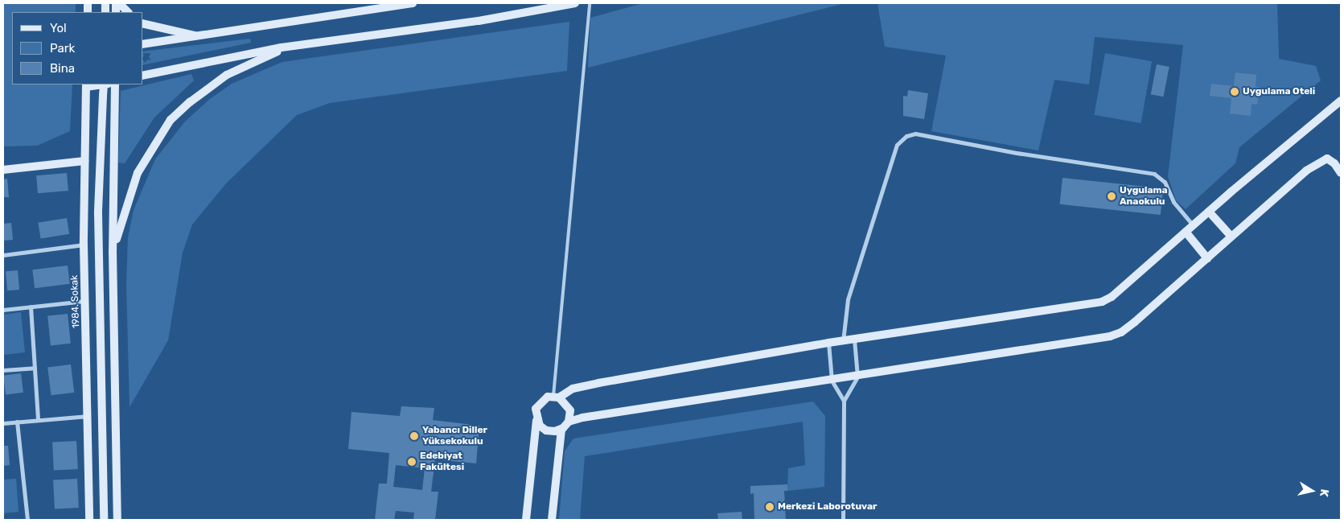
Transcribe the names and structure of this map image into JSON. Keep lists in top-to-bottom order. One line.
{"streets":{"main road":["1984. Sokak"]},"places":["Uygulama Oteli","Uygulama Anaokulu","Yabancı Diller Yüksekokulu","Edebiyat Fakültesi","Merkezi Laborotuvar"],"legend":["Yol","Park","Bina"],"north":"right"}
